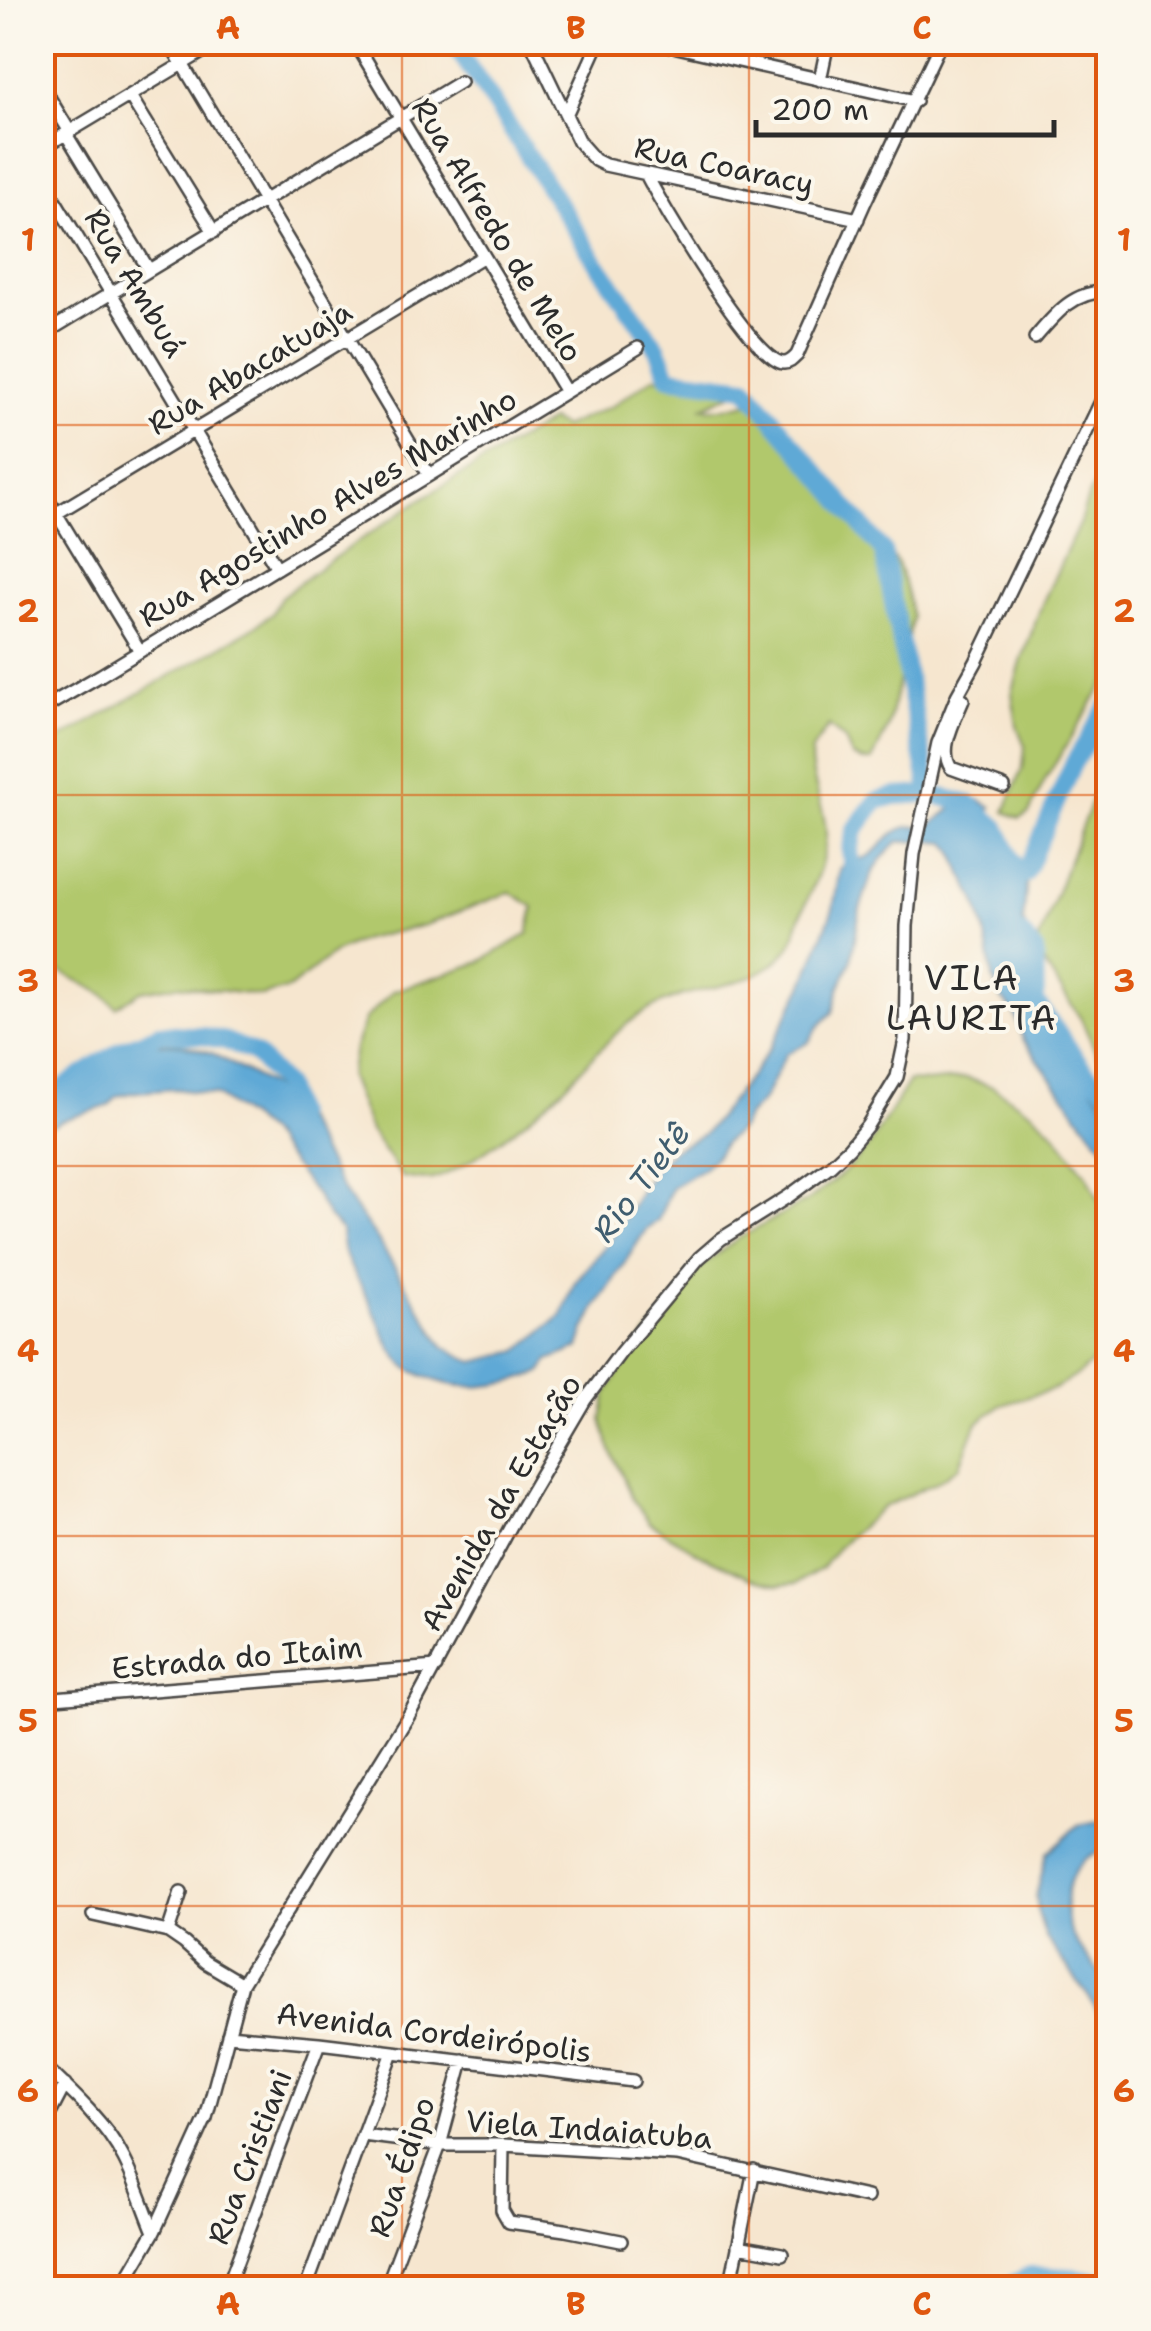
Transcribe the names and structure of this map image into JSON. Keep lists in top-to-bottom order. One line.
{"streets":{"street":["Rua Coaracy","Rua Alfredo de Melo","Rua Ambuá","Rua Abacatuaja","Rua Agostinho Alves Marinho","Avenida da Estação","Estrada do Itaim","Avenida Cordeirópolis","Viela Indaiatuba","Rua Cristiani","Rua Édipo"]},"crossings":[["Rua Alfredo de Melo","Rua Abacatuaja"],["Rua Alfredo de Melo","Rua Agostinho Alves Marinho"],["Rua Ambuá","Rua Abacatuaja"],["Rua Ambuá","Rua Agostinho Alves Marinho"],["Avenida da Estação","Estrada do Itaim"],["Avenida da Estação","Avenida Cordeirópolis"],["Avenida Cordeirópolis","Rua Cristiani"],["Avenida Cordeirópolis","Rua Édipo"],["Viela Indaiatuba","Rua Édipo"]],"districts":["VILA LAURITA"],"water":["Rio Tietê"],"scale_bar":"200 m","grid":{"columns":["A","B","C"],"rows":["1","2","3","4","5","6"]}}
